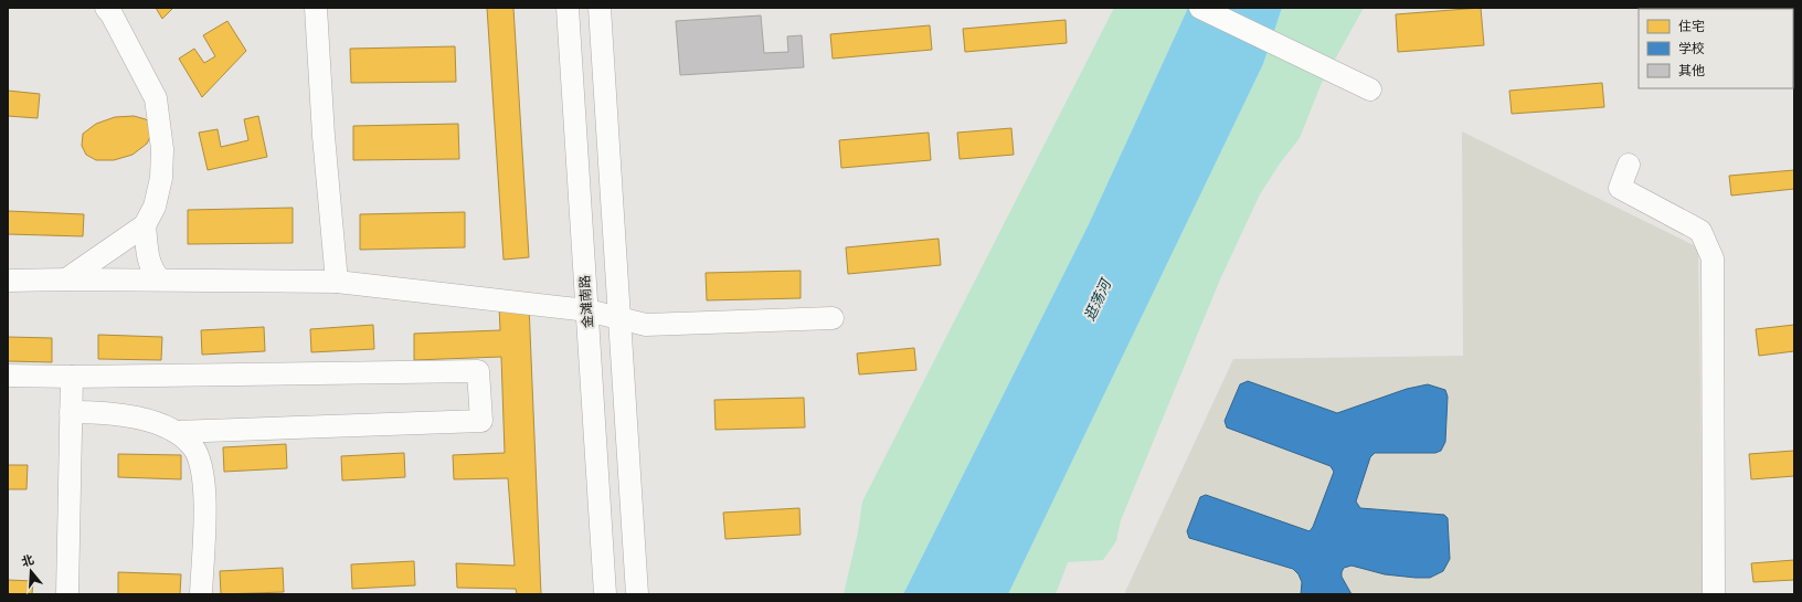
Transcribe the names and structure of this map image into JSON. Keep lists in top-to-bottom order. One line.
{"streets":{"street":["金滩南路"]},"water":["逛荡河"],"legend":["住宅","学校","其他"],"north":"top"}
